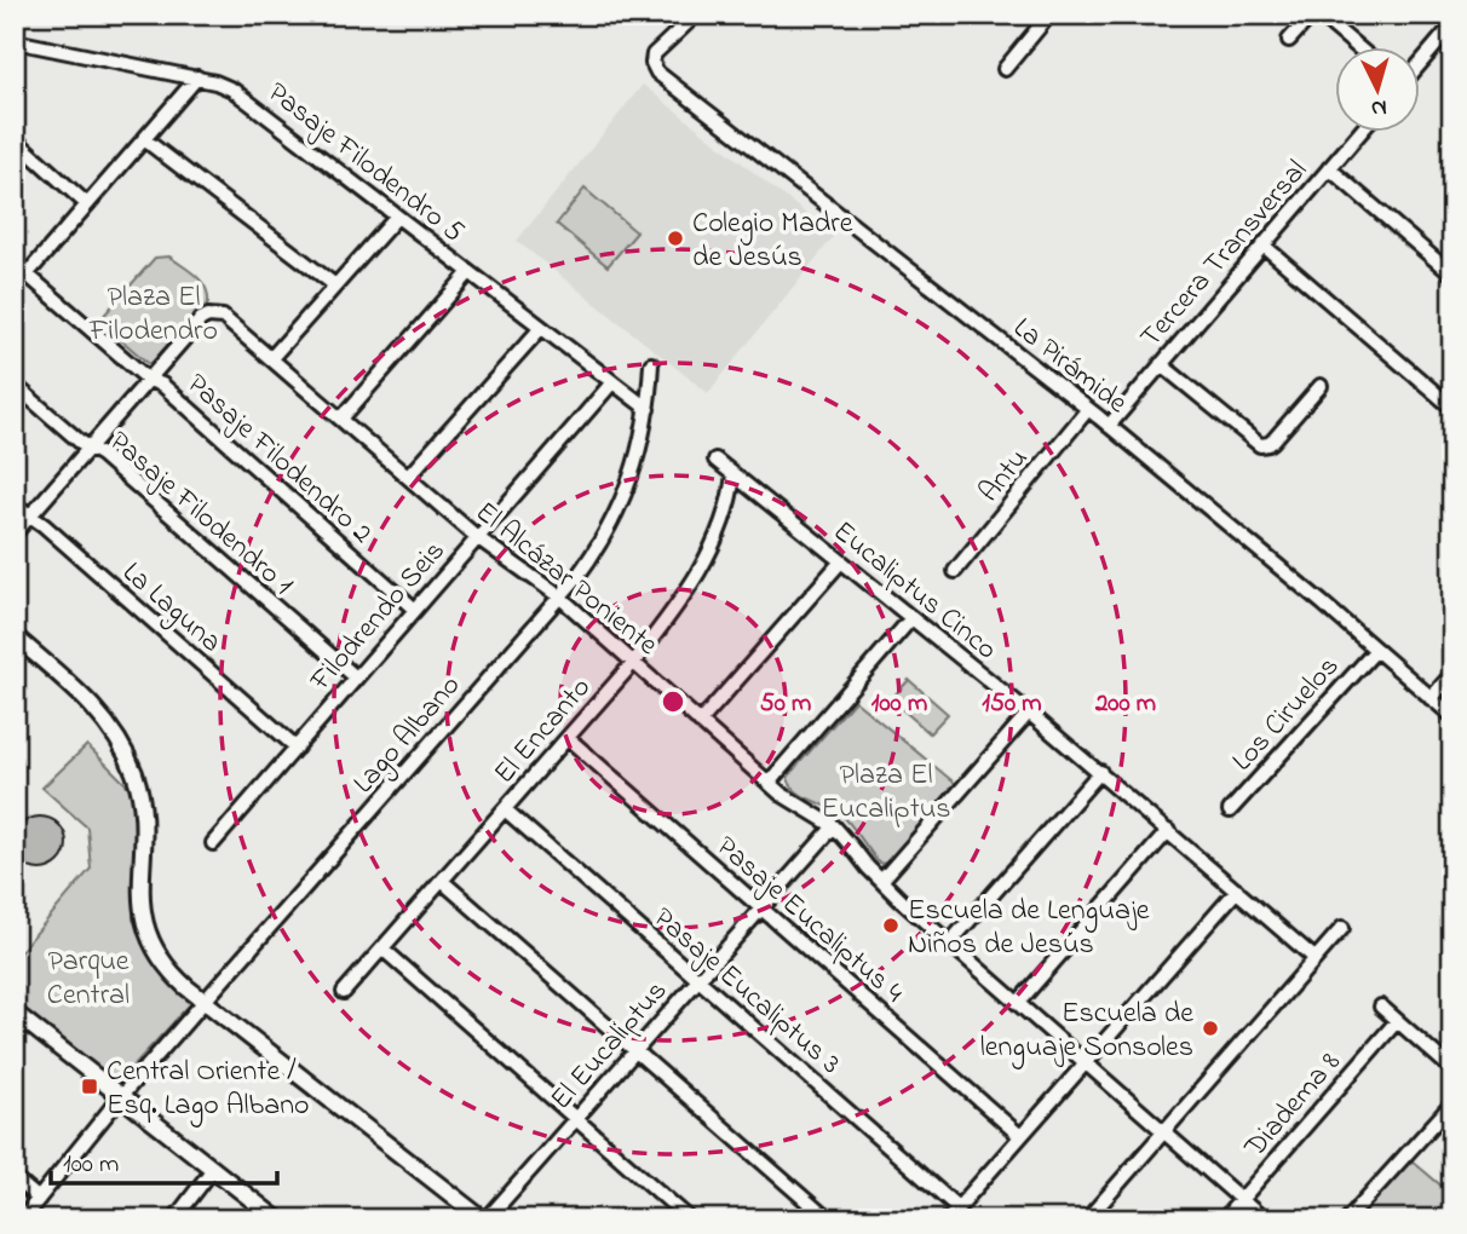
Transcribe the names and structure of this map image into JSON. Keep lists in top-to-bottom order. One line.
{"streets":{"street":["Pasaje Filodendro 5","Tercera Transversal","La Pirámide","Pasaje Filodendro 2","Antu","Pasaje Filodendro 1","El Alcázar Poniente","Eucaliptus Cinco","La Laguna","Filodrendo Seis","Los Ciruelos","El Encanto","Lago Albano","Pasaje Eucaliptus 4","Pasaje Eucaliptus 3","El Eucaliptus","Diadema 8"]},"crossings":[["Pasaje Filodendro 5","Filodrendo Seis"],["Pasaje Filodendro 5","Lago Albano"],["Tercera Transversal","La Pirámide"],["La Pirámide","Antu"],["La Pirámide","Los Ciruelos"],["Pasaje Filodendro 2","El Alcázar Poniente"],["Pasaje Filodendro 2","Filodrendo Seis"],["Pasaje Filodendro 1","Filodrendo Seis"],["El Alcázar Poniente","Filodrendo Seis"],["El Alcázar Poniente","El Encanto"],["El Alcázar Poniente","Lago Albano"],["El Alcázar Poniente","El Eucaliptus"],["El Alcázar Poniente","Diadema 8"],["Eucaliptus Cinco","El Encanto"],["La Laguna","Filodrendo Seis"],["El Encanto","Pasaje Eucaliptus 4"],["El Encanto","Pasaje Eucaliptus 3"],["Pasaje Eucaliptus 4","El Eucaliptus"],["Pasaje Eucaliptus 3","El Eucaliptus"]],"parks":["Plaza El Filodendro","Plaza El Eucaliptus","Parque Central"],"places":{"other":["Colegio Madre de Jesús","Escuela de Lenguaje Niños de Jesús","Escuela de lenguaje Sonsoles"],"transit":["Central Oriente / Esq. Lago Albano"]},"scale_bar":"100 m","north":"bottom","rings":["50 m","100 m","150 m","200 m"]}
